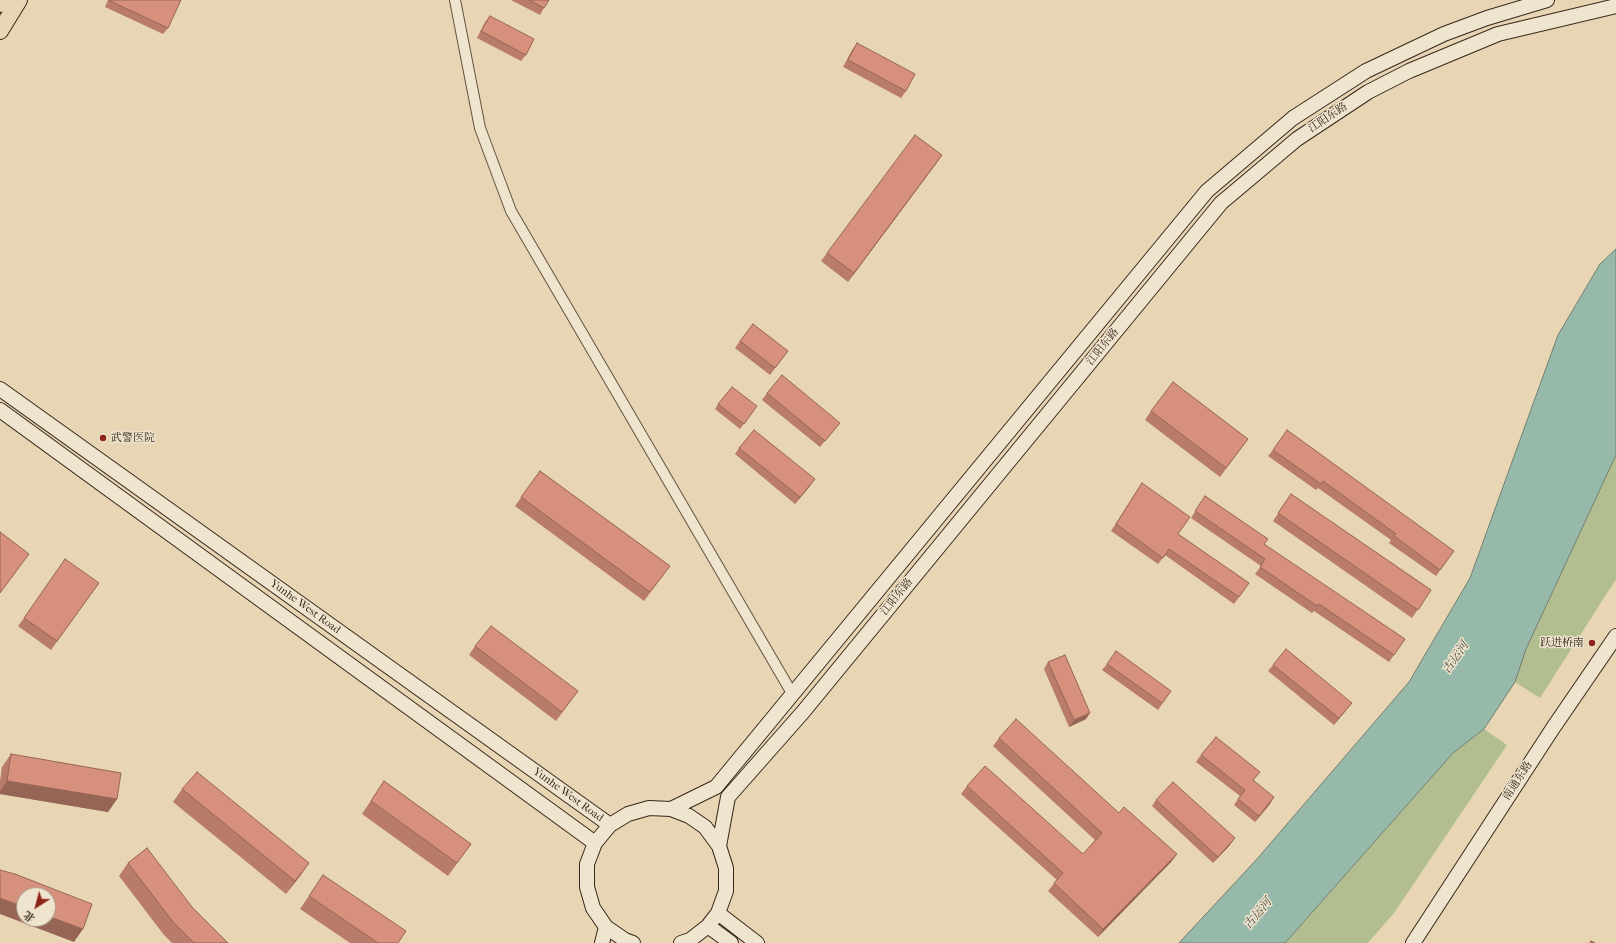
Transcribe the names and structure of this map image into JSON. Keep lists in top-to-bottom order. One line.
{"streets":{"main road":["江阳东路","Yunhe West Road","南通东路"]},"water":["古运河"],"places":["武警医院","跃进桥南"],"north":"bottom left"}
